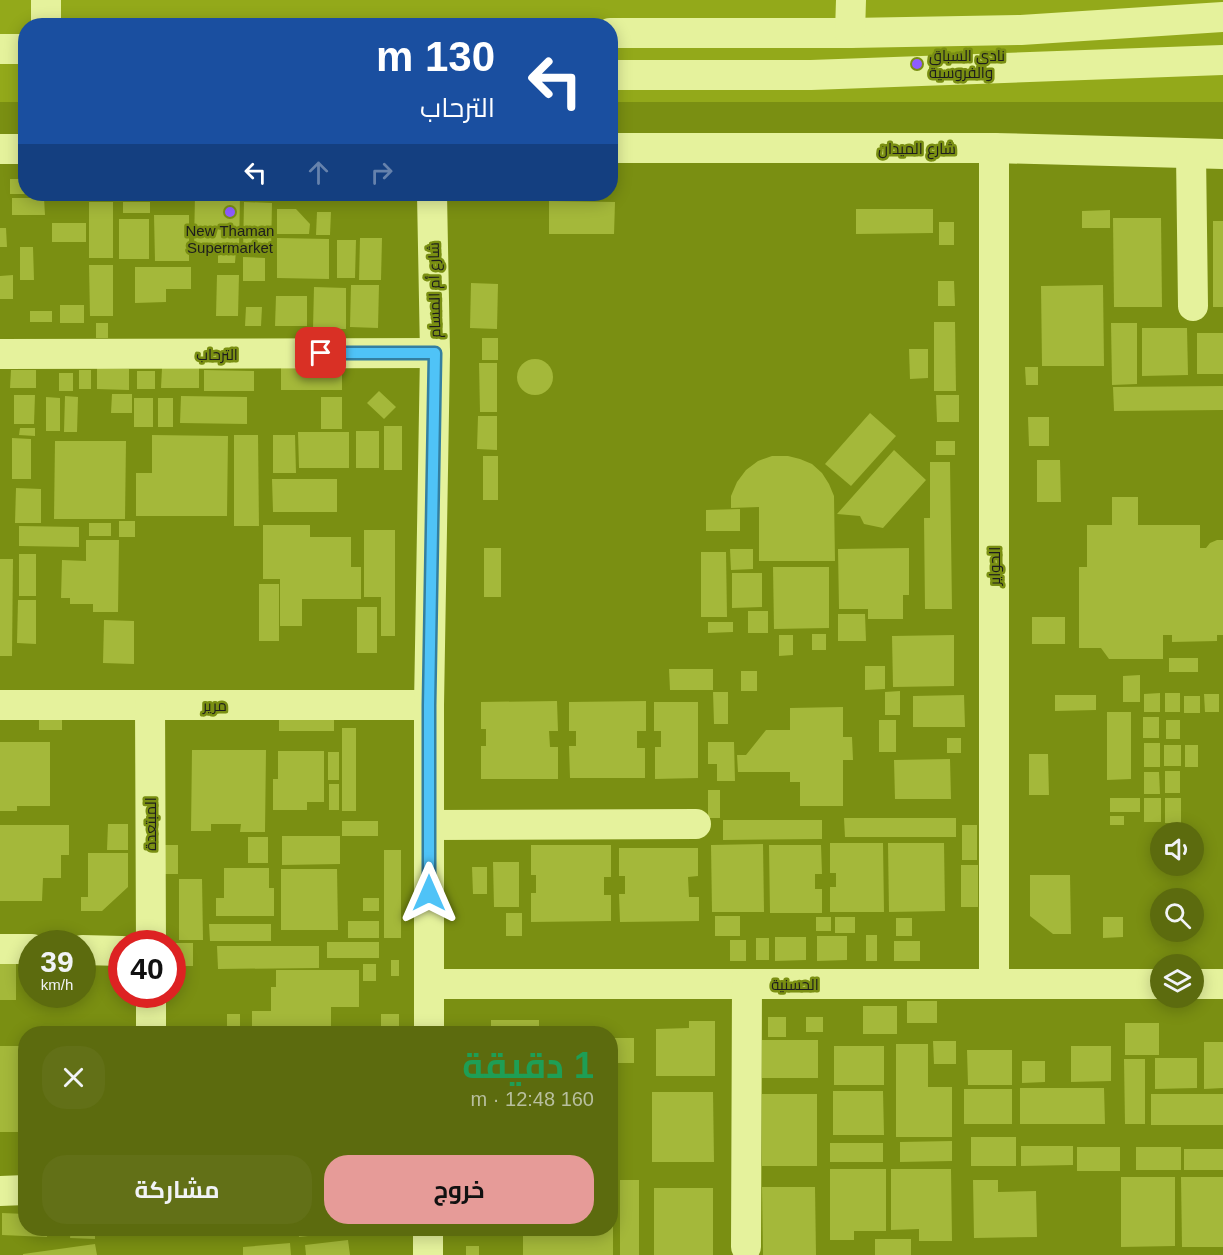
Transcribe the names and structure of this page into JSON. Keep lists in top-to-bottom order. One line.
{"streets":{"street":["شارع الميدان","شارع أم المسام","الترحاب","الحواير","مرير","المبتعدة","الحسنية"]},"crossings":[["شارع الميدان","الحواير"],["شارع أم المسام","الترحاب"],["شارع أم المسام","مرير"],["شارع أم المسام","الحسنية"],["الحواير","الحسنية"],["مرير","المبتعدة"]],"places":["نادي السباق والفروسية","New Thaman Supermarket"],"page":{"turn":["130 m","الترحاب"],"speed":"39 km/h","limit":"40","heading":["1 دقيقة","160 m · 12:48"],"buttons":["خروج","مشاركة"]}}
